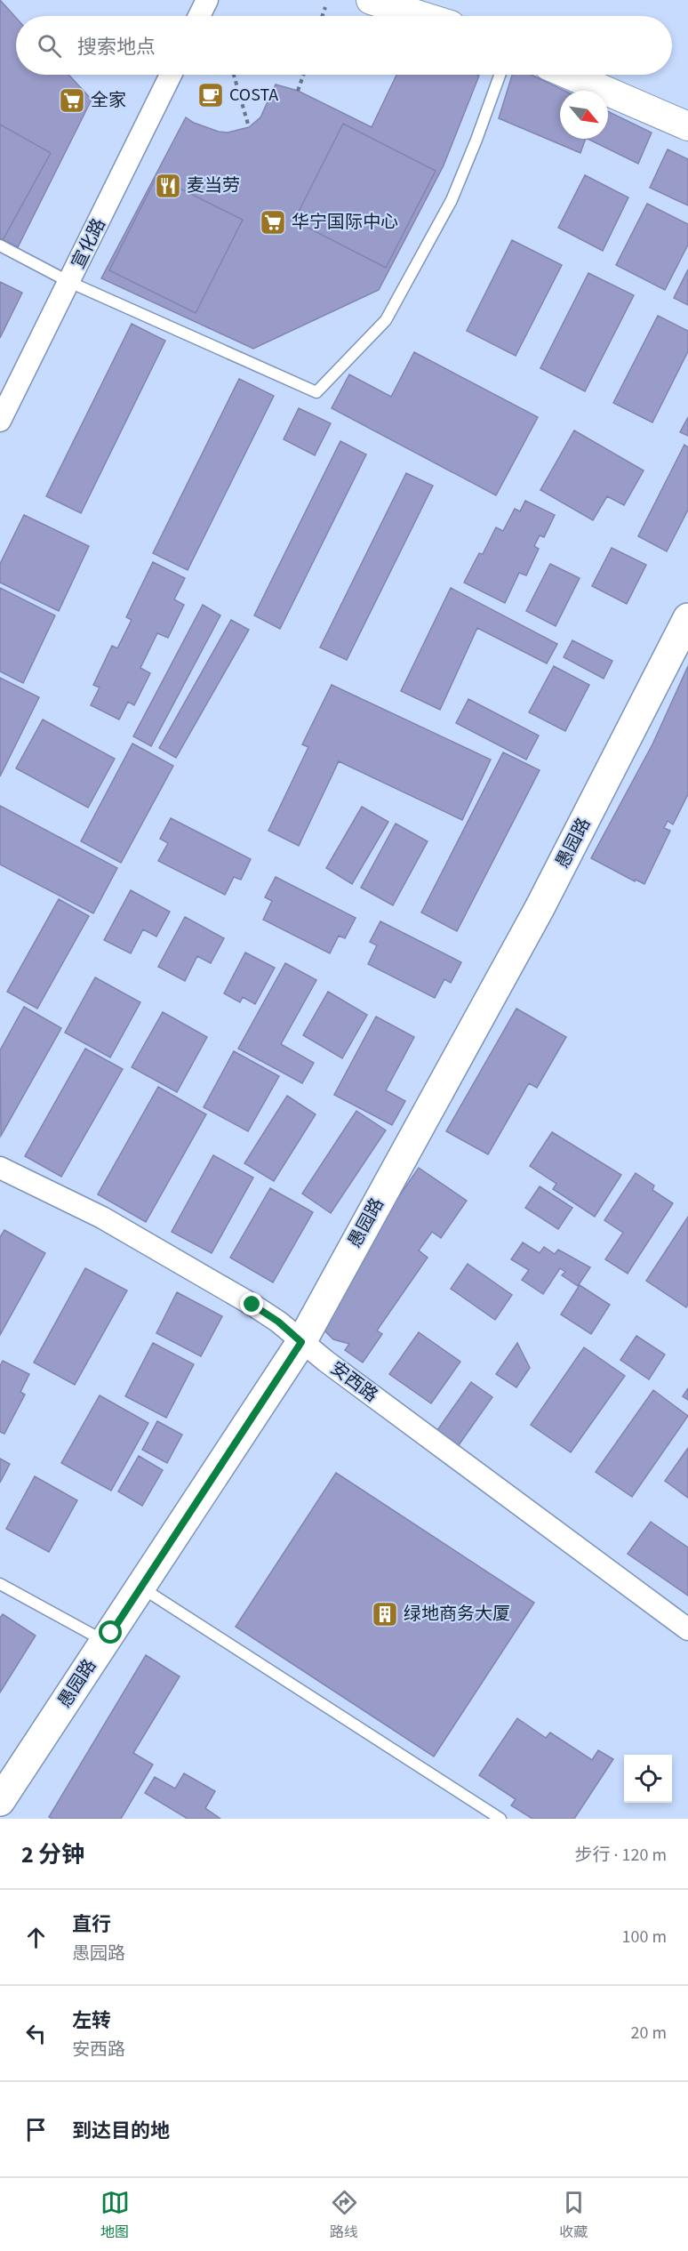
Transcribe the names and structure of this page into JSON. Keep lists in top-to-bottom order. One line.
{"streets":{"main road":["愚园路"],"street":["宣化路","安西路"]},"crossings":[["愚园路","安西路"]],"places":{"cafe":["COSTA"],"supermarket":["全家","华宁国际中心"],"restaurant":["麦当劳"],"building":["绿地商务大厦"]},"north":"bottom right","page":{"search":"搜索地点","heading":["2 分钟","步行 · 120 m"],"list":[["直行","愚园路","100 m"],["左转","安西路","20 m"],"到达目的地"],"nav":["地图","路线","收藏"]}}
